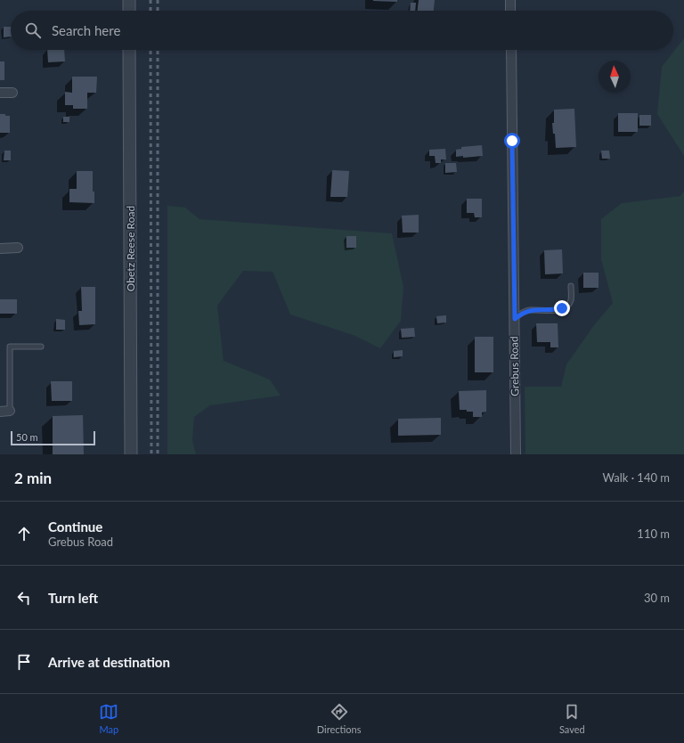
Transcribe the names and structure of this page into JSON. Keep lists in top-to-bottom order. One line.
{"streets":{"street":["Obetz Reese Road","Grebus Road"]},"scale_bar":"50 m","north":"top","page":{"search":"Search here","scale":"50 m","heading":["2 min","Walk · 140 m"],"list":[["Continue","Grebus Road","110 m"],["Turn left","30 m"],"Arrive at destination"],"nav":["Map","Directions","Saved"]}}
